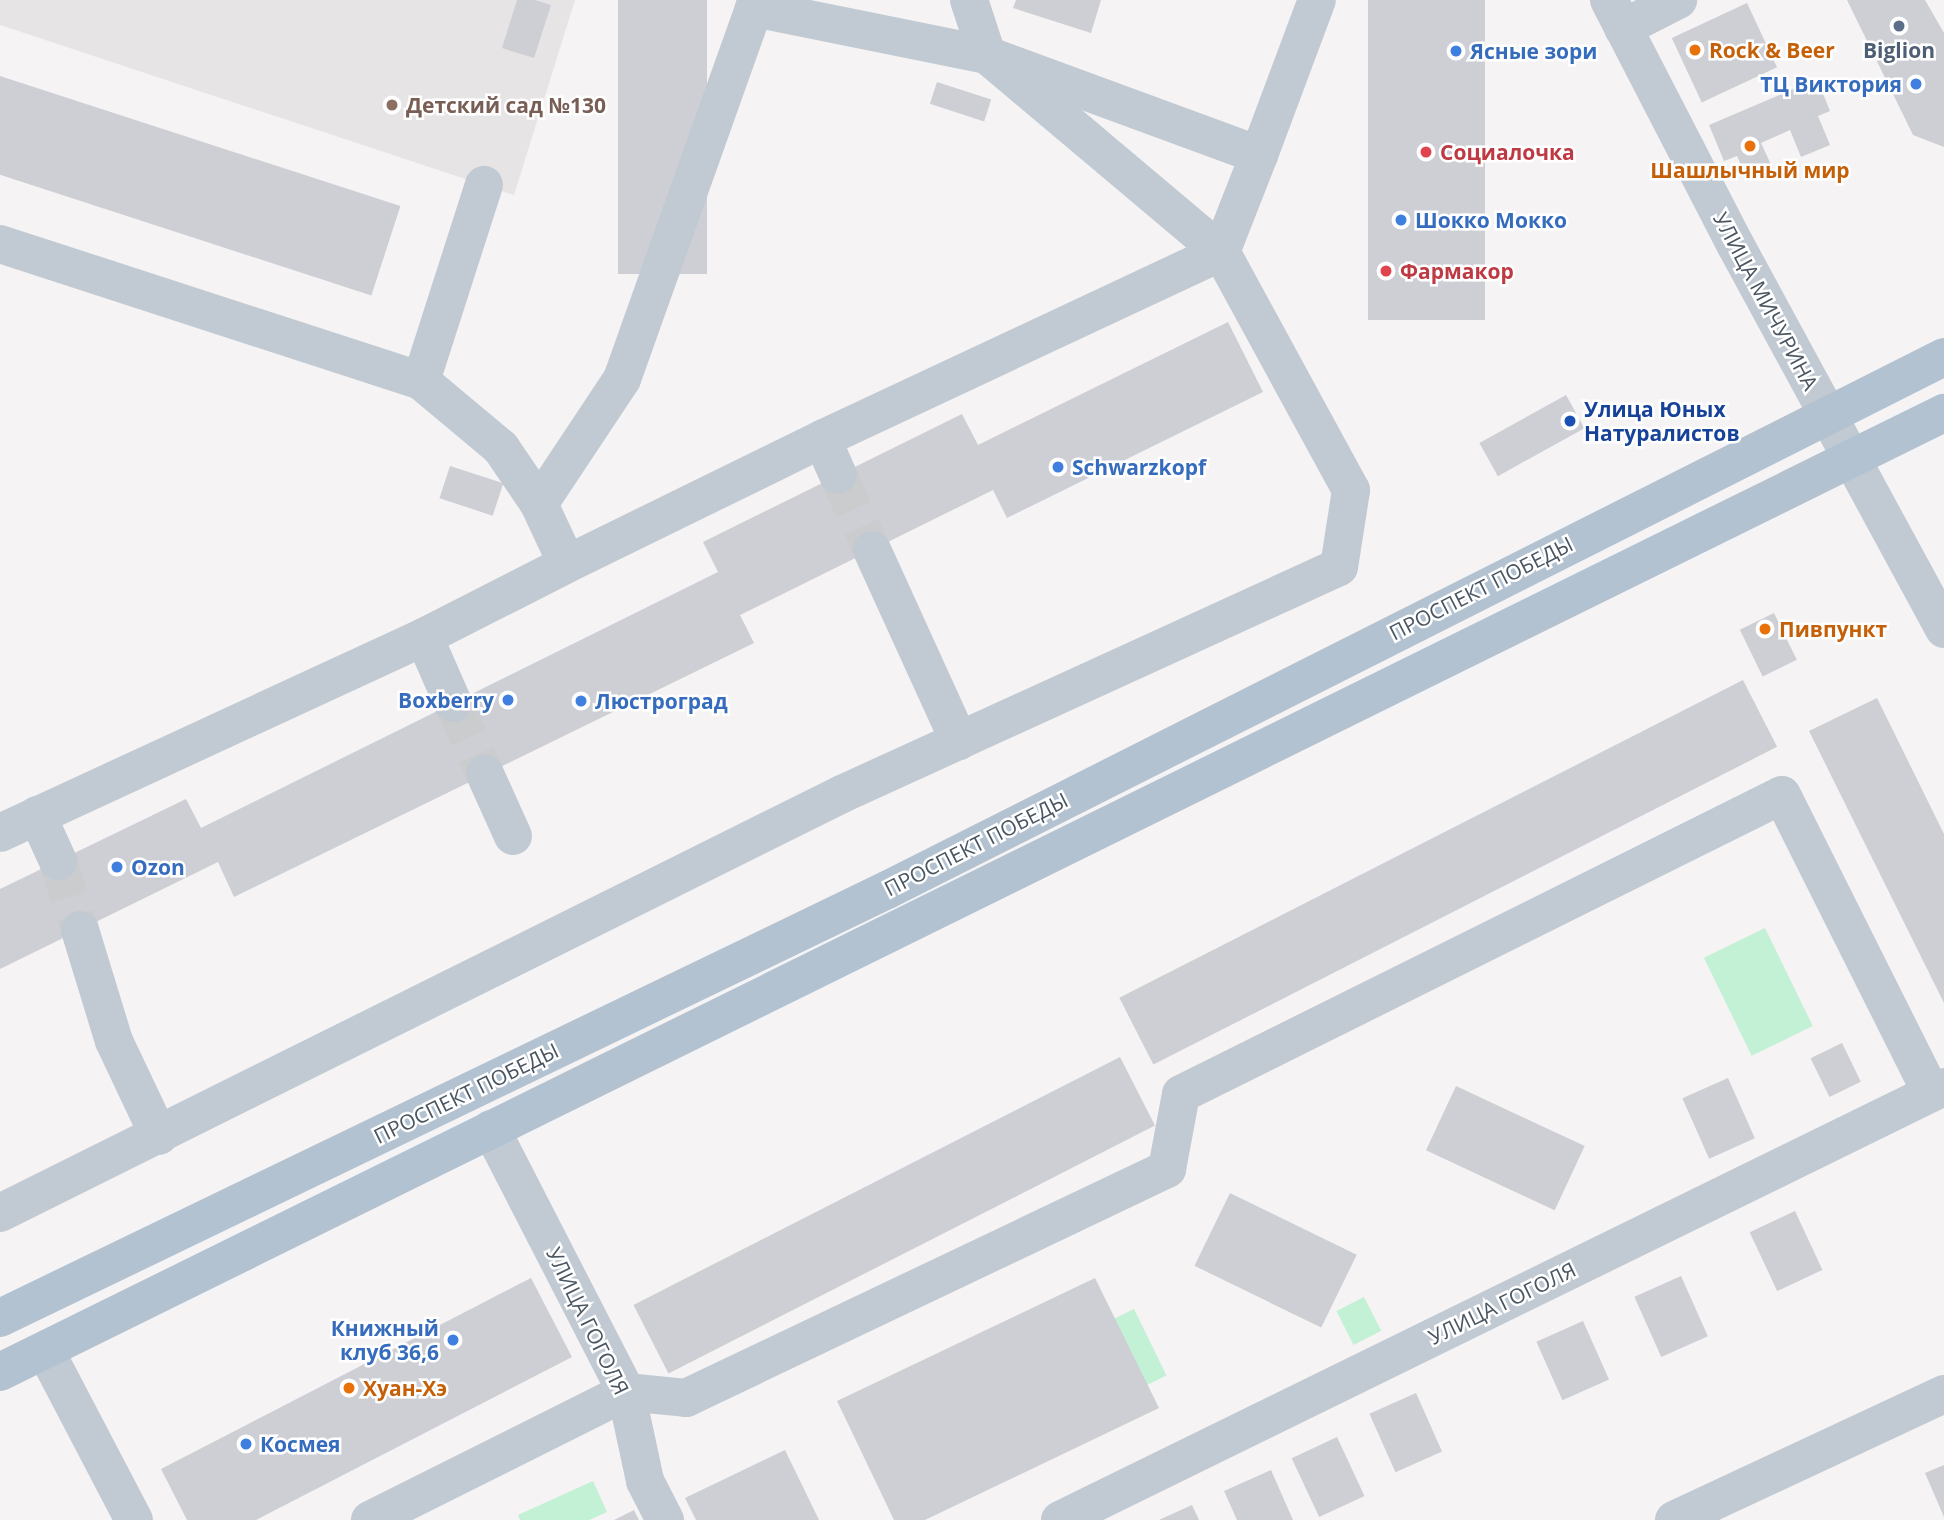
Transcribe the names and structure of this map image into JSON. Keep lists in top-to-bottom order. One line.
{"streets":{"main road":["ПРОСПЕКТ ПОБЕДЫ"],"street":["УЛИЦА МИЧУРИНА","УЛИЦА ГОГОЛЯ"]},"crossings":[["УЛИЦА МИЧУРИНА","ПРОСПЕКТ ПОБЕДЫ"],["ПРОСПЕКТ ПОБЕДЫ","УЛИЦА ГОГОЛЯ"]],"places":["Biglion","Rock & Beer","Ясные зори","ТЦ Виктория","Детский сад №130","Шашлычный мир","Социалочка","Шокко Мокко","Фармакор","Улица Юных Натуралистов","Schwarzkopf","Пивпункт","Boxberry","Люстроград","Ozon","Книжный клуб 36,6","Хуан-Хэ","Космея"]}
